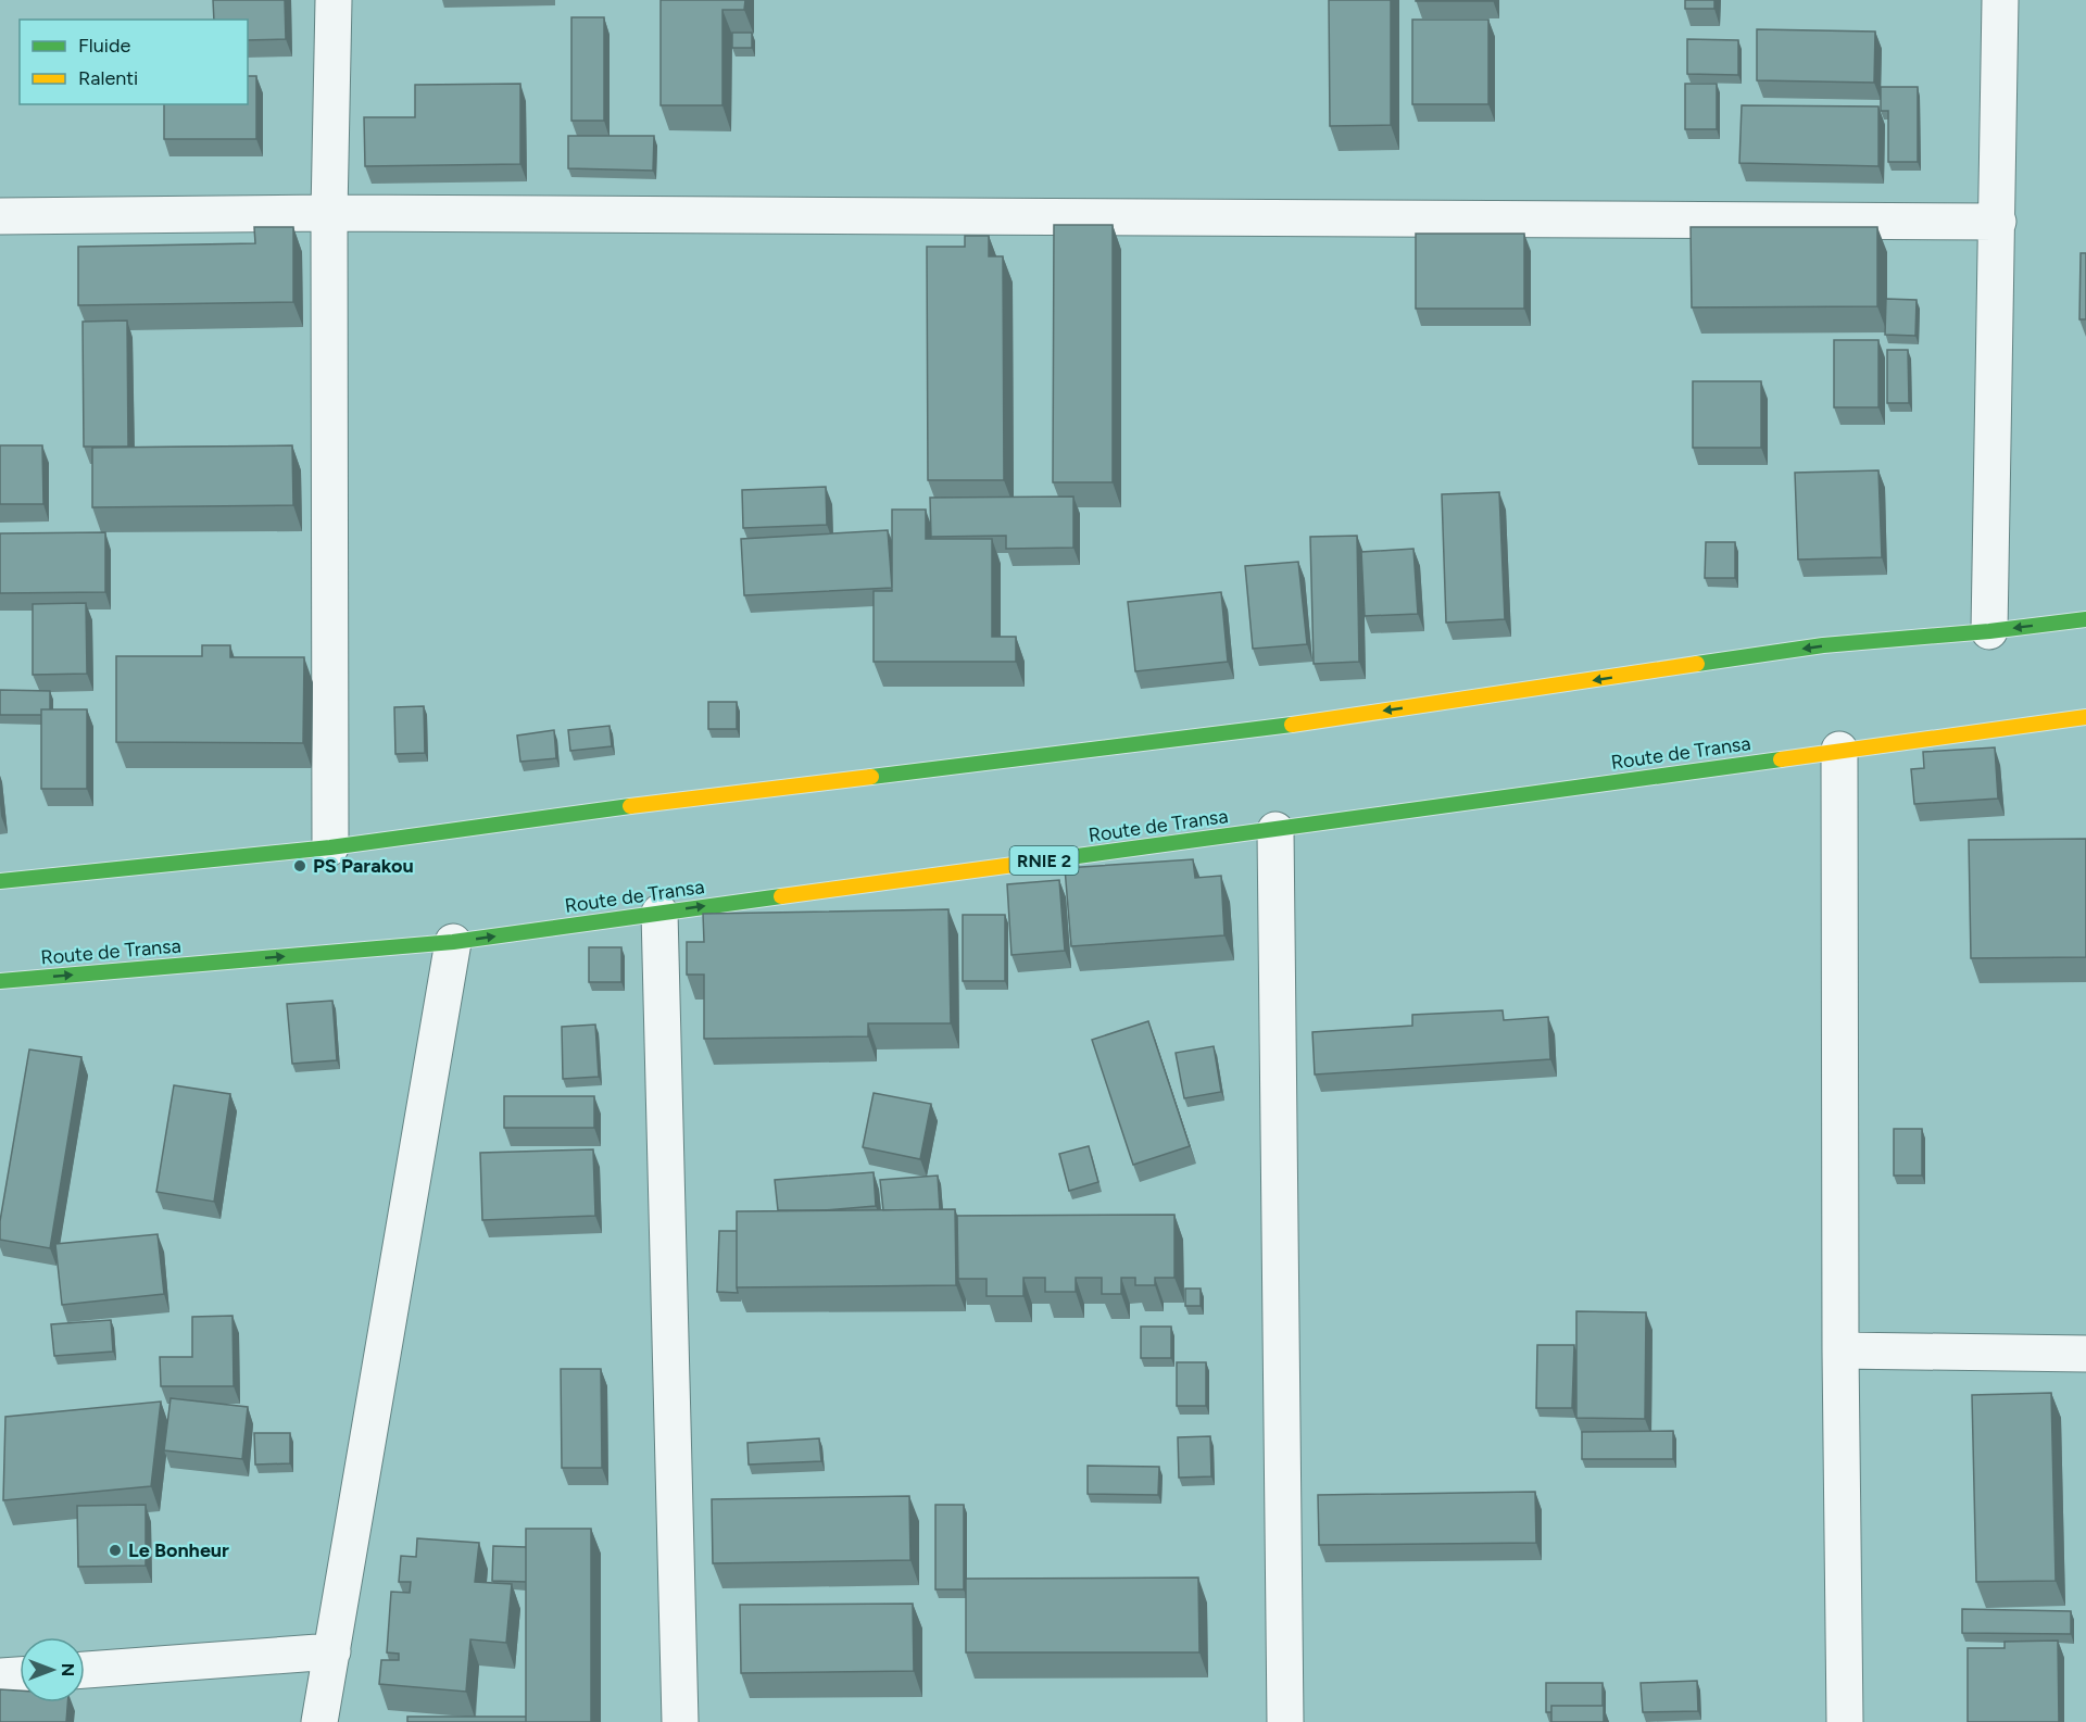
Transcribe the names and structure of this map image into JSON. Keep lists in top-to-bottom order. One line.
{"streets":{"main road":["Route de Transa","RNIE 2"]},"places":["PS Parakou","Le Bonheur"],"legend":["Fluide","Ralenti"],"north":"right"}
